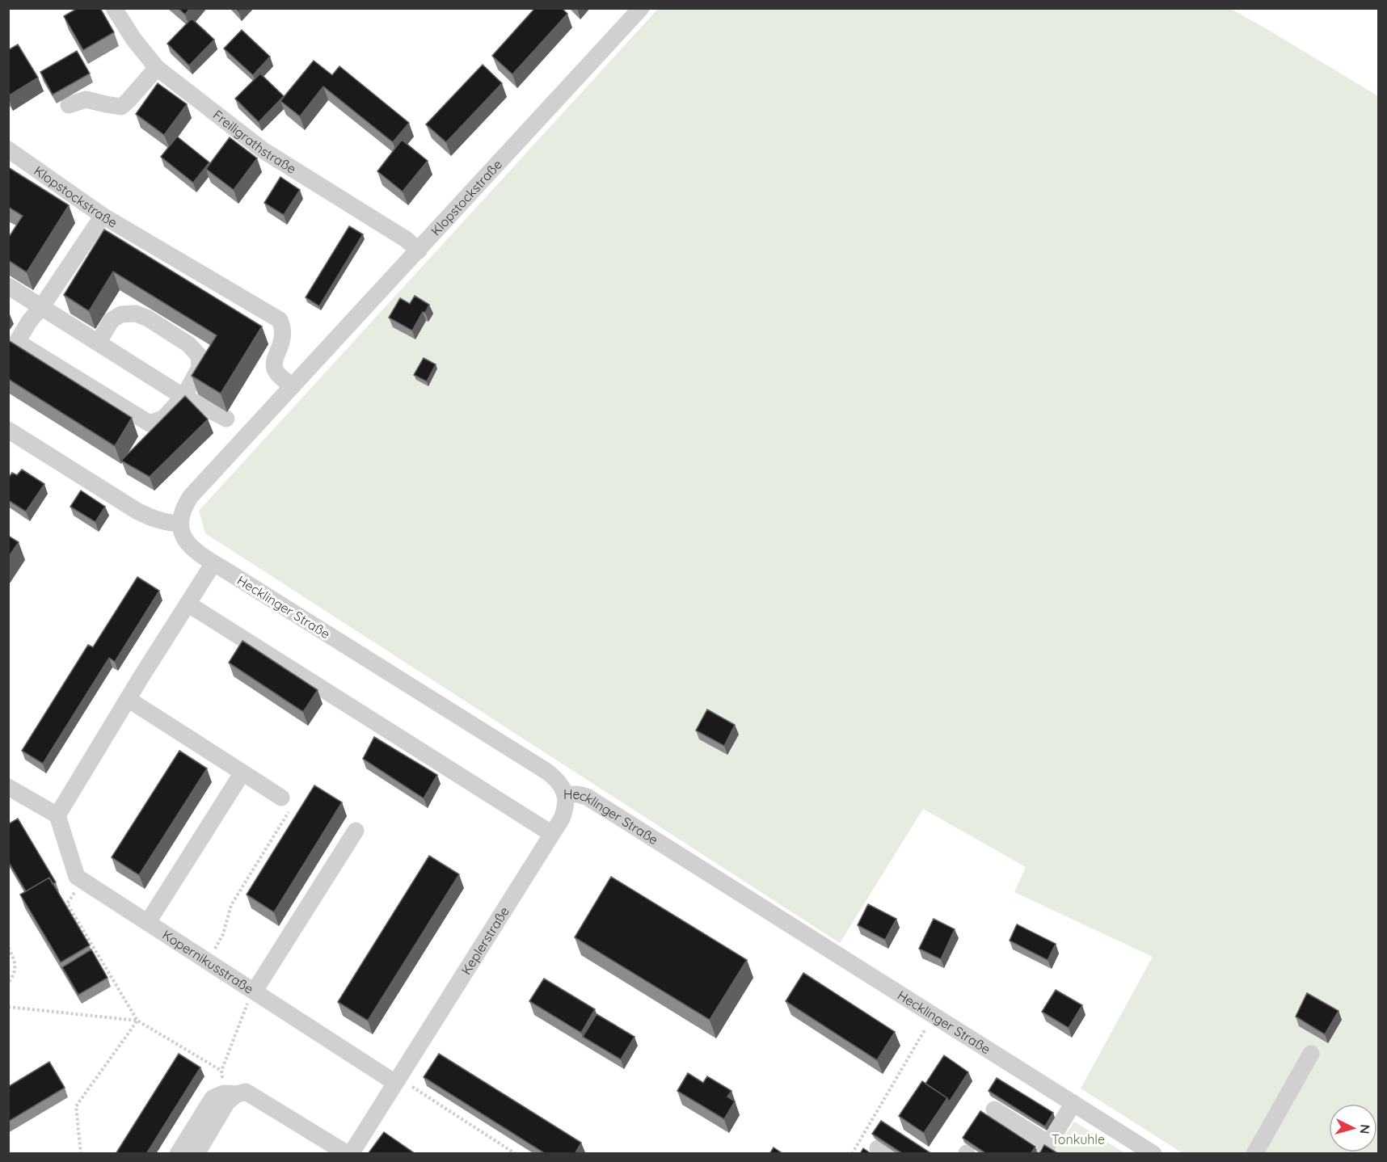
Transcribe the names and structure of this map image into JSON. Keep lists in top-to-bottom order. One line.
{"streets":{"street":["Freiligrathstraße","Klopstockstraße","Hecklinger Straße","Keplerstraße","Kopernikusstraße"]},"crossings":[["Freiligrathstraße","Klopstockstraße"],["Klopstockstraße","Hecklinger Straße"],["Hecklinger Straße","Keplerstraße"],["Keplerstraße","Kopernikusstraße"]],"parks":["Tonkuhle"],"north":"right"}
